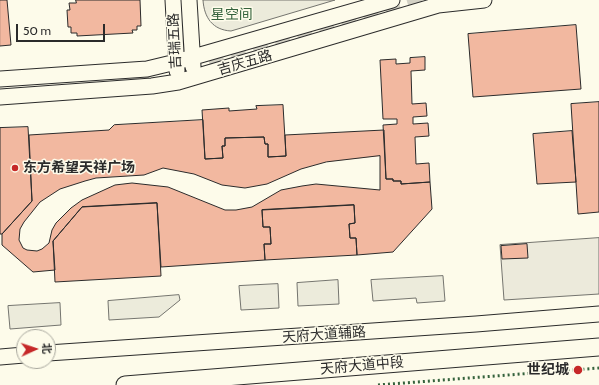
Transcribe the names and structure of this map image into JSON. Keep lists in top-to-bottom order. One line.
{"streets":{"main road":["天府大道中段"],"street":["吉瑞五路","吉庆五路","天府大道辅路"]},"crossings":[["吉瑞五路","吉庆五路"]],"parks":["星空间"],"places":["东方希望天祥广场","世纪城"],"scale_bar":"50 m","north":"right"}
